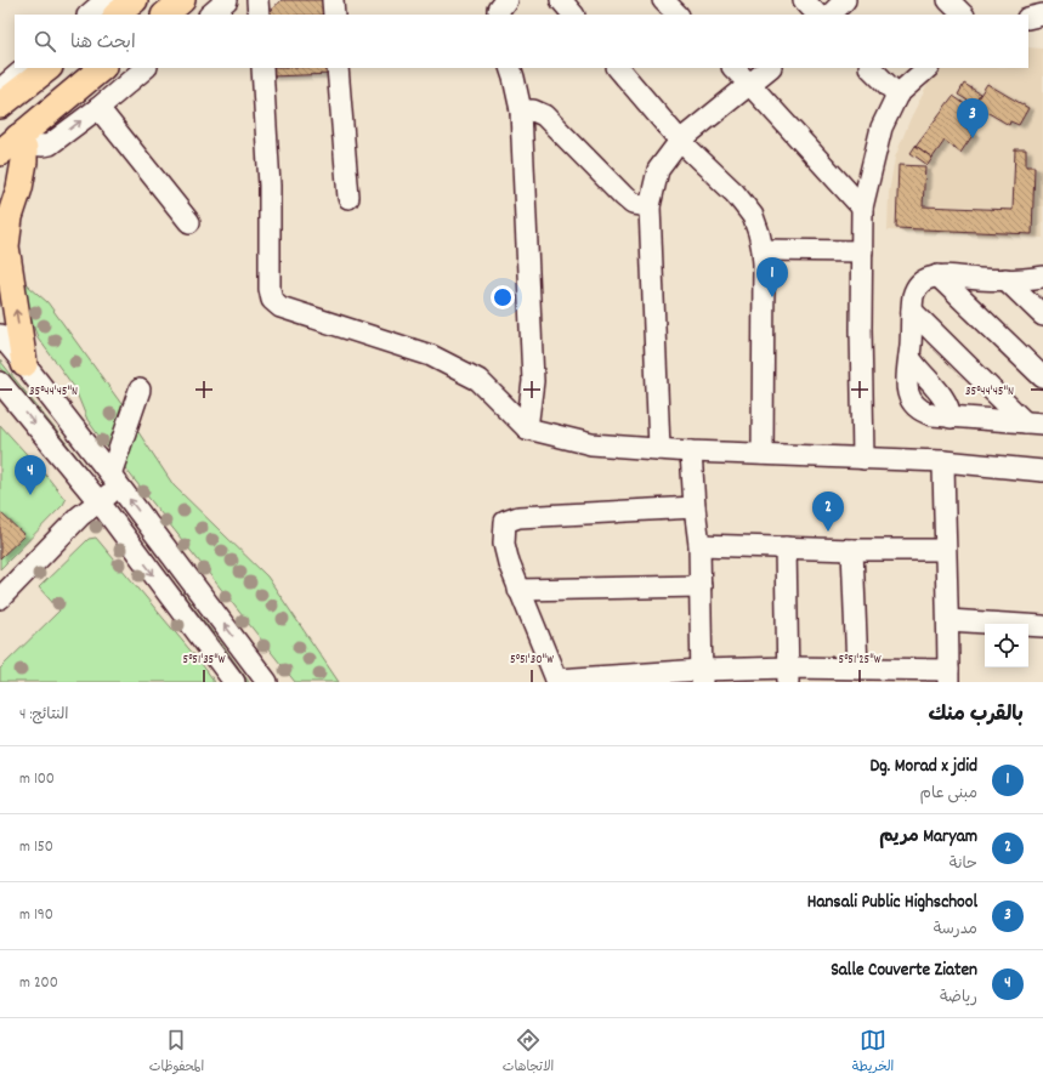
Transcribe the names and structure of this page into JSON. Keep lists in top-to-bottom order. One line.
{"page":{"search":"ابحث هنا","pins":["3","1","4","2"],"heading":["بالقرب منك","النتائج: 4"],"list":[{"mark":"1","name":"Dg. Morad x jdid","note":"مبنى عام","value":"100 m"},{"mark":"2","name":"Maryam مريم","note":"حانة","value":"150 m"},{"mark":"3","name":"Hansali Public Highschool","note":"مدرسة","value":"190 m"},{"mark":"4","name":"Salle Couverte Ziaten","note":"رياضة","value":"200 m"}],"nav":["الخريطة","الاتجاهات","المحفوظات"]},"coordinates":["35°44'45\"N","5°51'35\"W","5°51'30\"W","5°51'25\"W"]}
